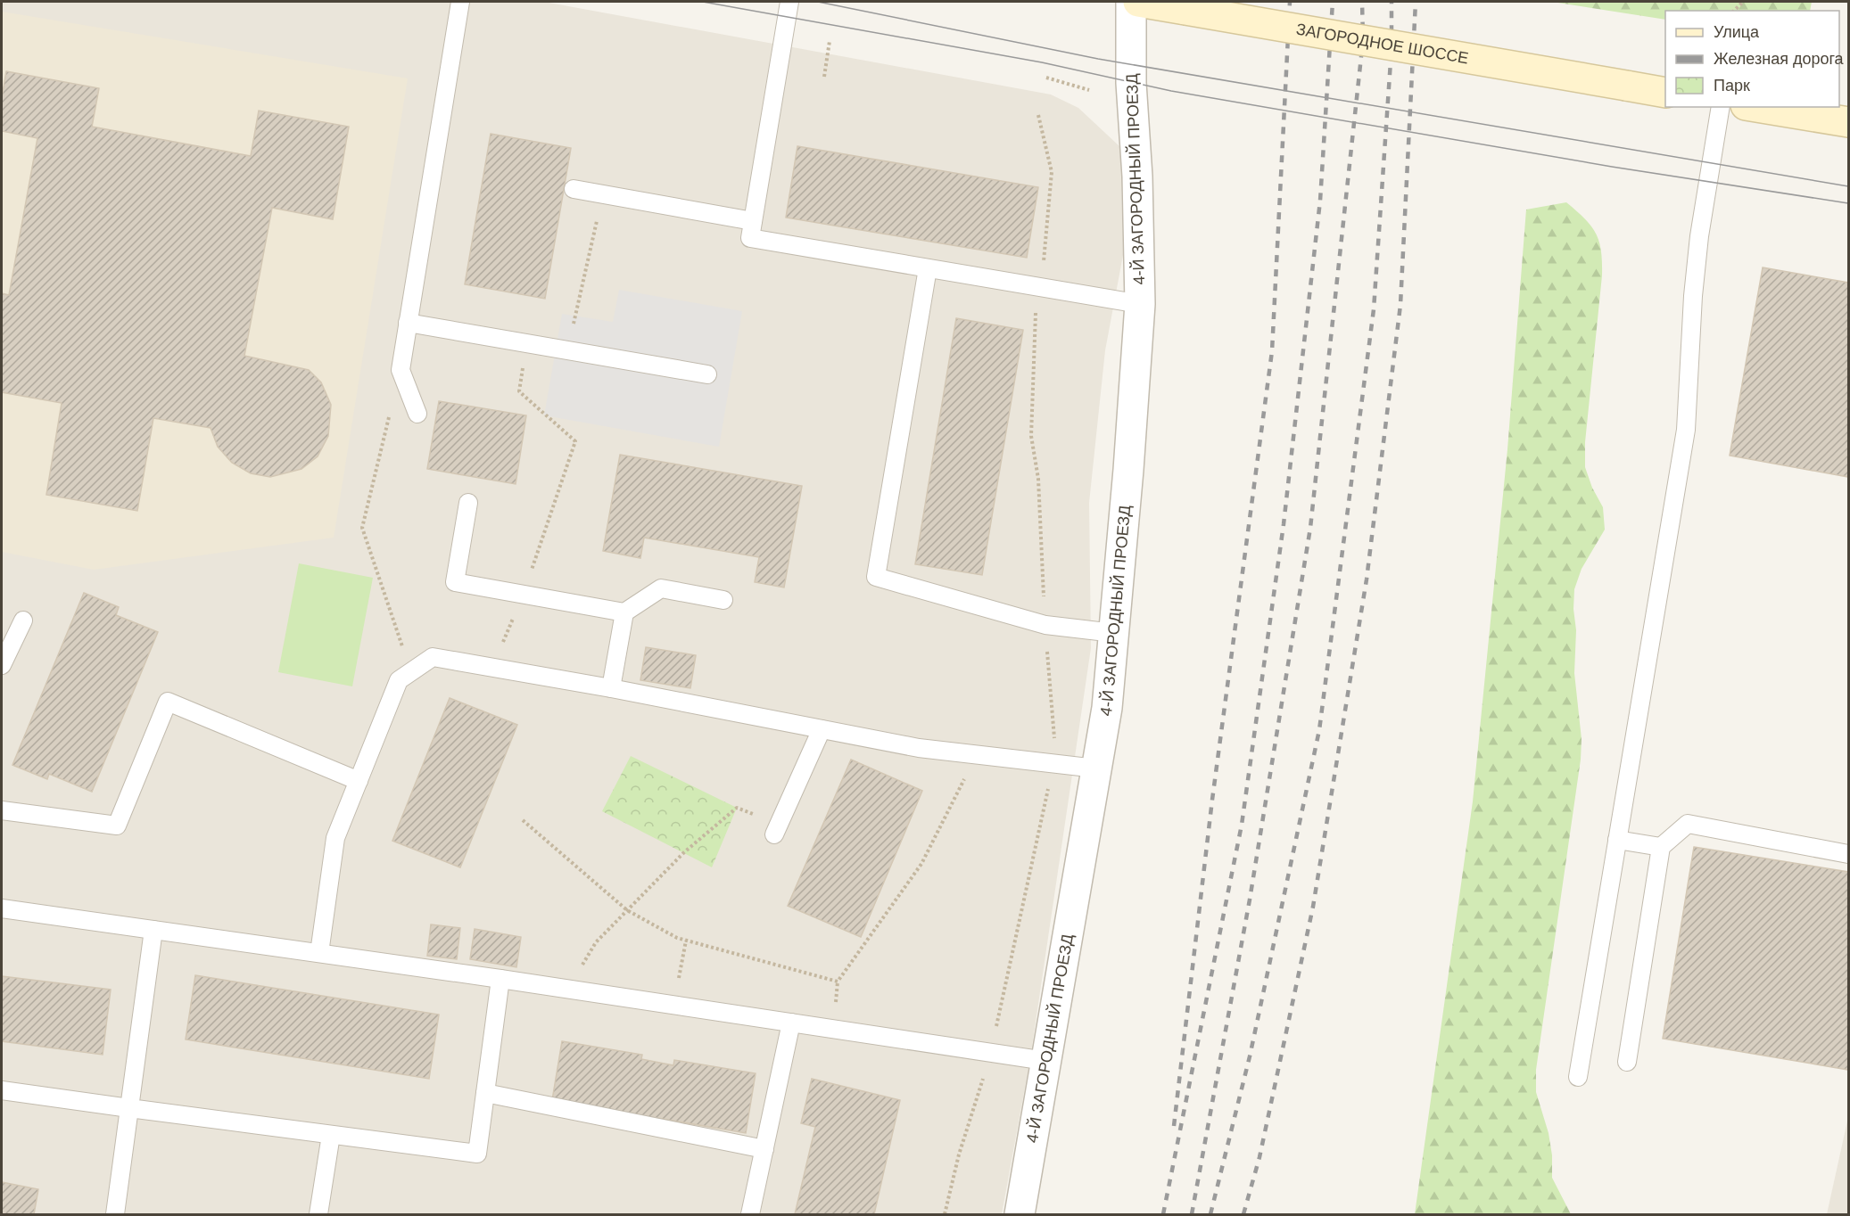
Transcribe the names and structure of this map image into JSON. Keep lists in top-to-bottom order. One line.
{"streets":{"main road":["ЗАГОРОДНОЕ ШОССЕ"],"street":["4-Й ЗАГОРОДНЫЙ ПРОЕЗД"]},"legend":["Улица","Железная дорога","Парк"]}
